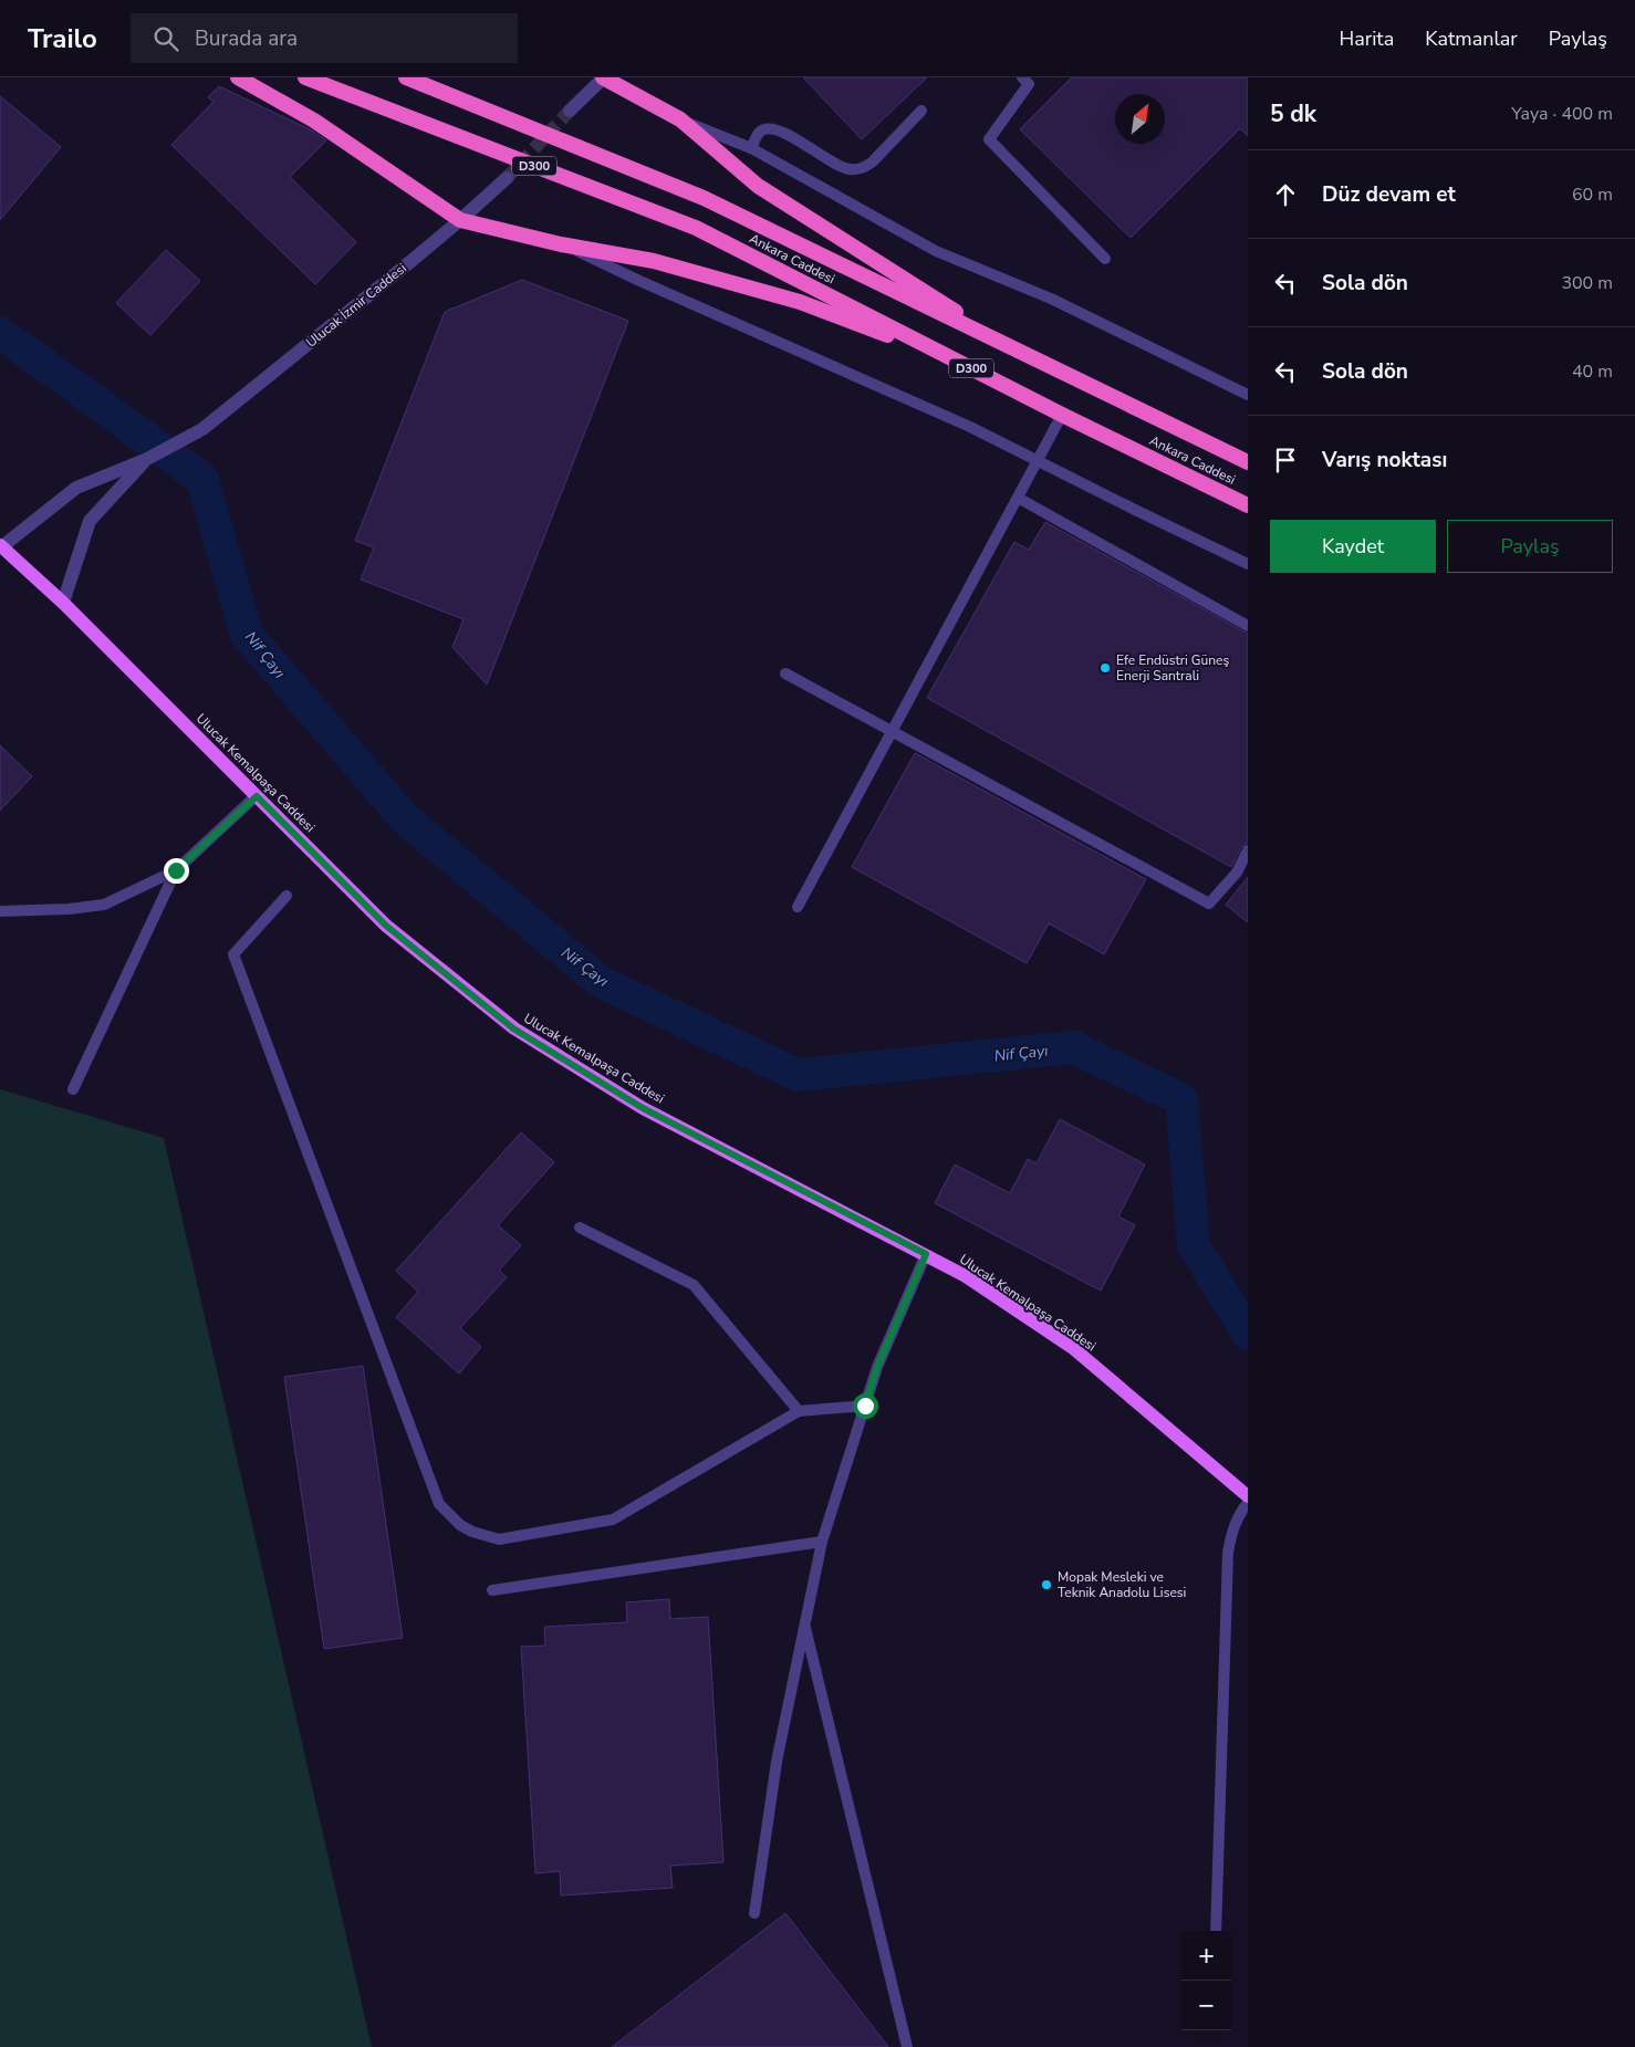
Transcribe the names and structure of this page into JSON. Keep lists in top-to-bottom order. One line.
{"streets":{"highway":["D300","Ankara Caddesi"],"main road":["Ulucak Kemalpaşa Caddesi"],"street":["Ulucak İzmir Caddesi"]},"water":["Nif Çayı"],"places":["Efe Endüstri Güneş Enerji Santrali","Mopak Mesleki ve Teknik Anadolu Lisesi"],"north":"top right","page":{"header":"Trailo","search":"Burada ara","nav":["Harita","Katmanlar","Paylaş"],"heading":["5 dk","Yaya · 400 m"],"list":[["Düz devam et","60 m"],["Sola dön","300 m"],["Sola dön","40 m"],"Varış noktası"],"buttons":["Kaydet","Paylaş"],"map_buttons":["+","−"]}}
